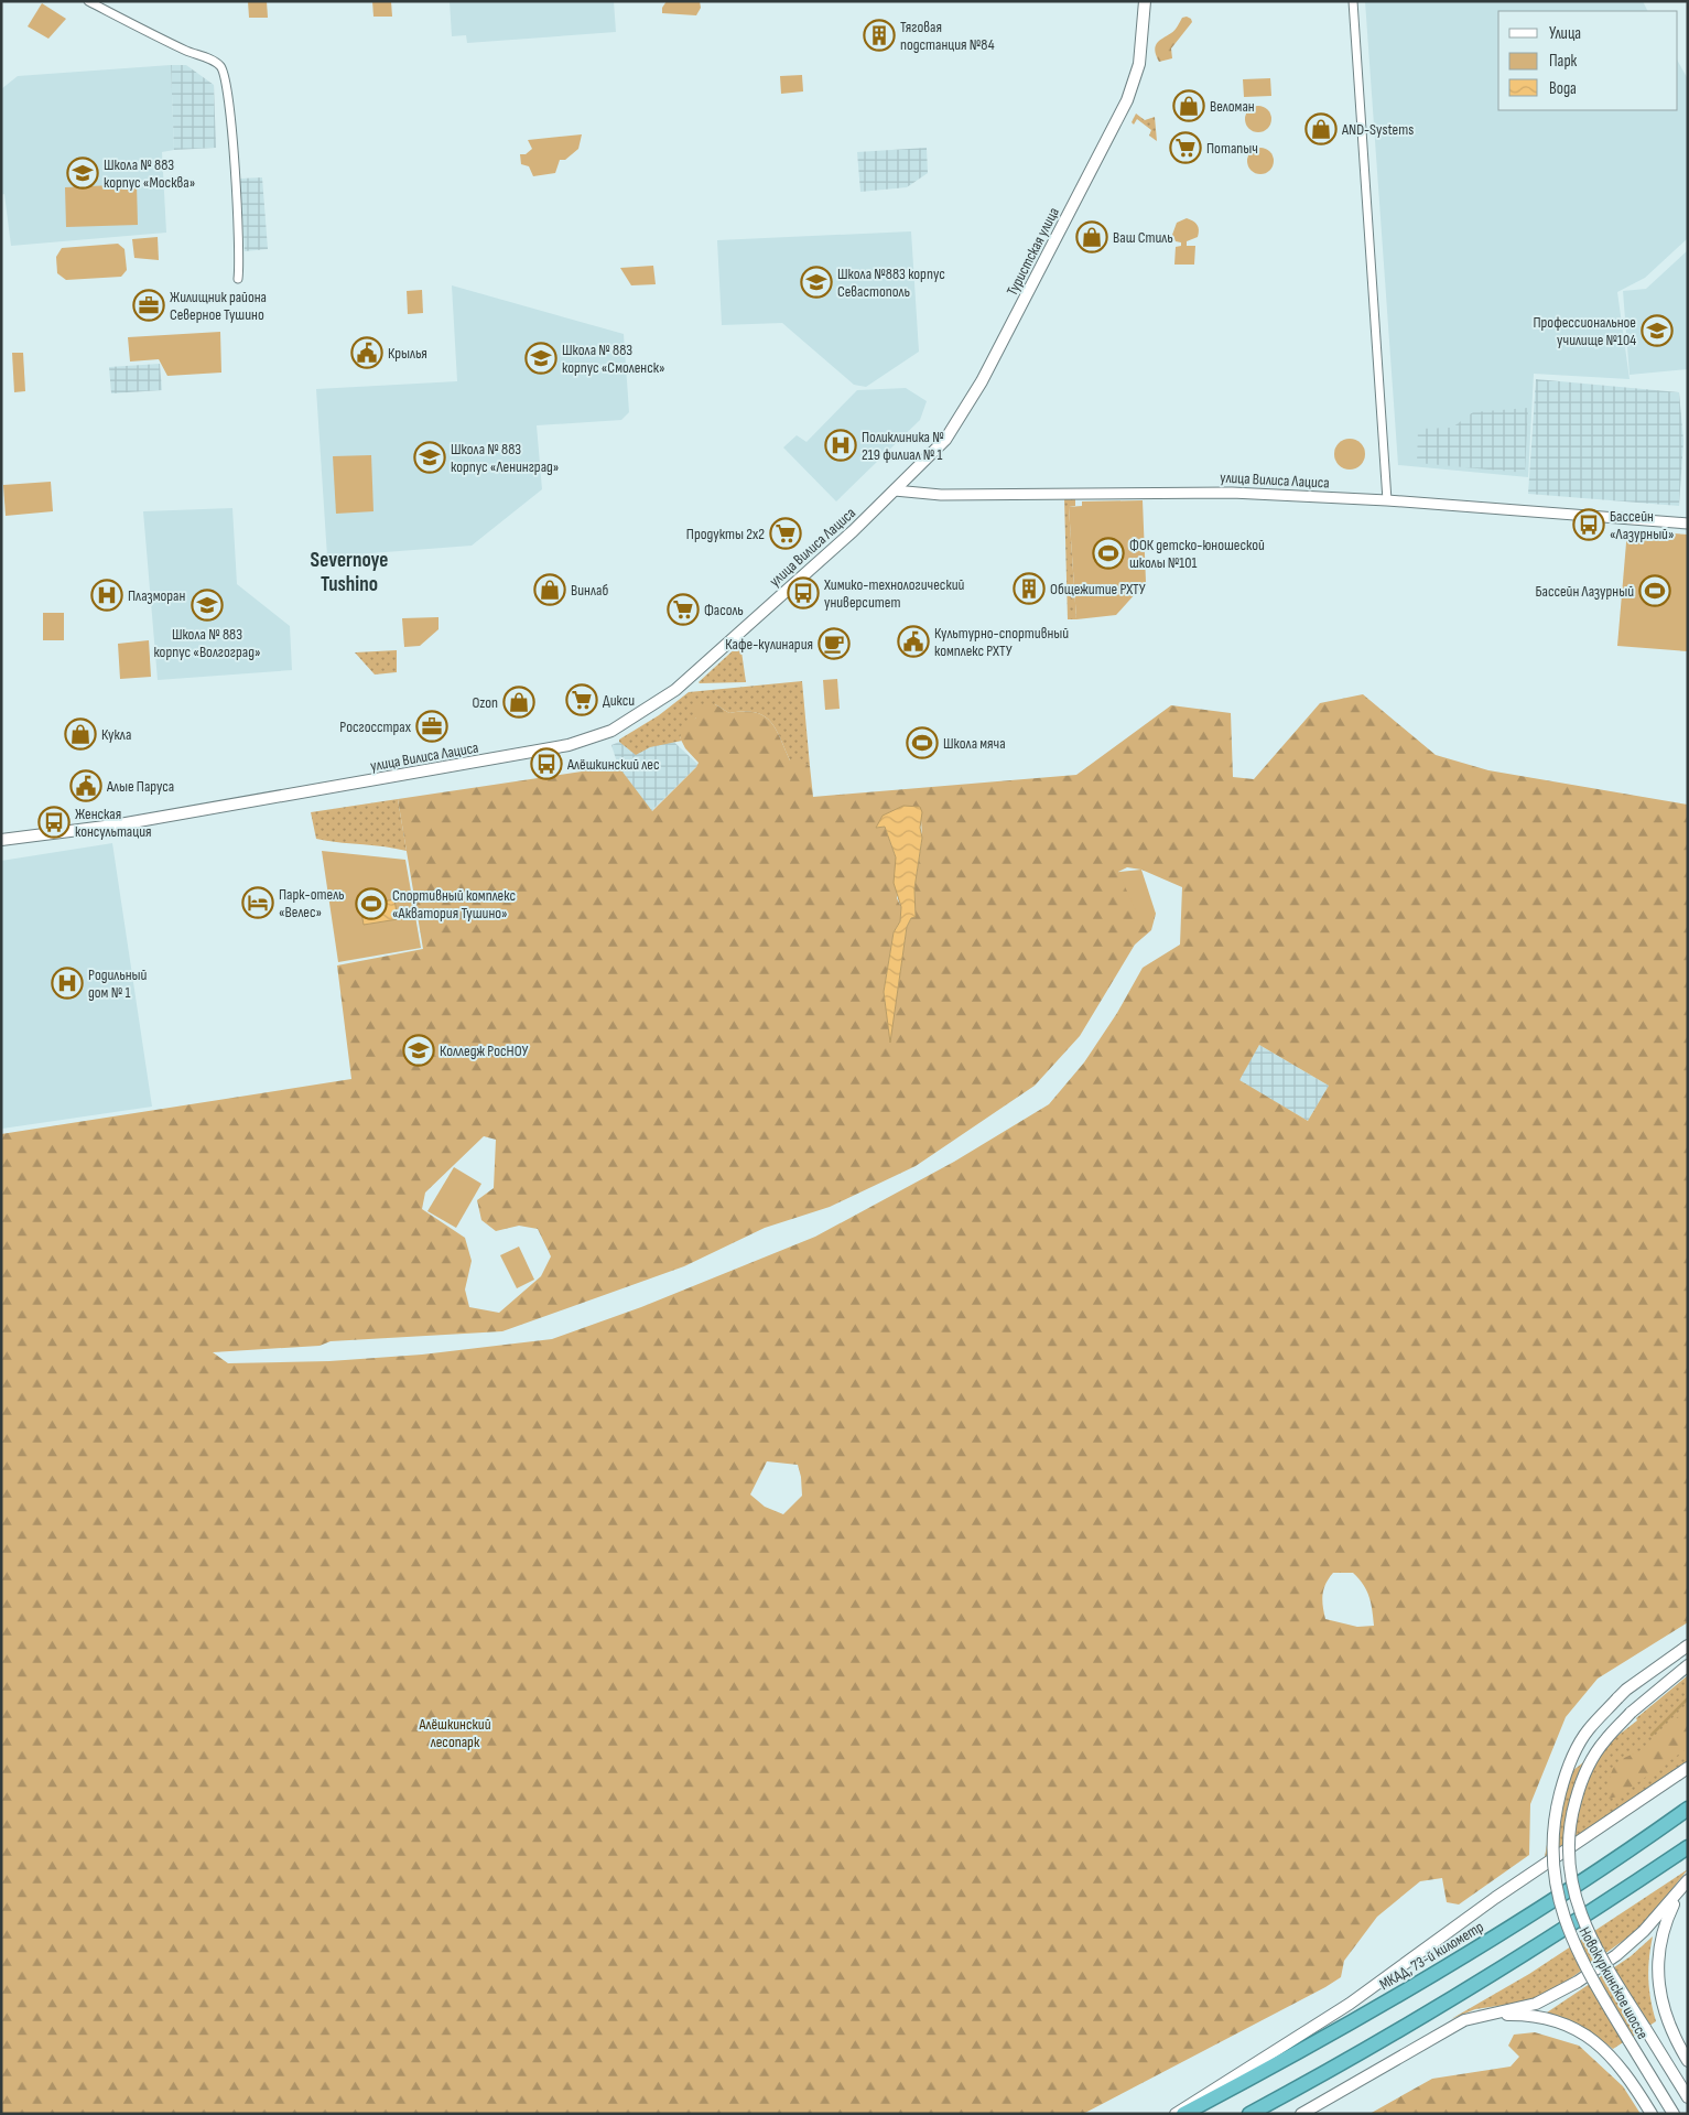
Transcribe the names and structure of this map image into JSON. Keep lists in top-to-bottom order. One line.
{"streets":{"highway":["МКАД, 73-й километр"],"main road":["Туристская улица","улица Вилиса Лациса","Новокуркинское шоссе"]},"crossings":[["Туристская улица","улица Вилиса Лациса"]],"districts":["Severnoye Tushino"],"parks":["Алёшкинский лесопарк"],"places":{"building":["Тяговая подстанция №84","Общежитие РХТУ"],"shop":["Веломан","AND-Systems","Ваш Стиль","Винлаб","Ozon","Кукла"],"supermarket":["Потапыч","Продукты 2x2","Фасоль","Дикси"],"school or university":["Школа № 883 корпус «Москва»","Школа №883 корпус Севастополь","Профессиональное училище №104","Школа № 883 корпус «Смоленск»","Школа № 883 корпус «Ленинград»","Школа № 883 корпус «Волгоград»","Колледж РосНОУ"],"office":["Жилищник района Северное Тушино","Росгосстрах"],"public building":["Крылья","Культурно-спортивный комплекс РХТУ","Алые Паруса"],"hospital":["Поликлиника № 219 филиал № 1","Плазморан","Родильный дом № 1"],"bus stop":["Бассейн «Лазурный»","Химико-технологический университет","Алёшкинский лес","Женская консультация"],"sports":["ФОК детско-юношеской школы №101","Бассейн Лазурный","Школа мяча","Спортивный комплекс «Акватория Тушино»"],"cafe":["Кафе-кулинария"],"hotel":["Парк-отель «Велес»"]},"legend":["Улица","Парк","Вода"]}
